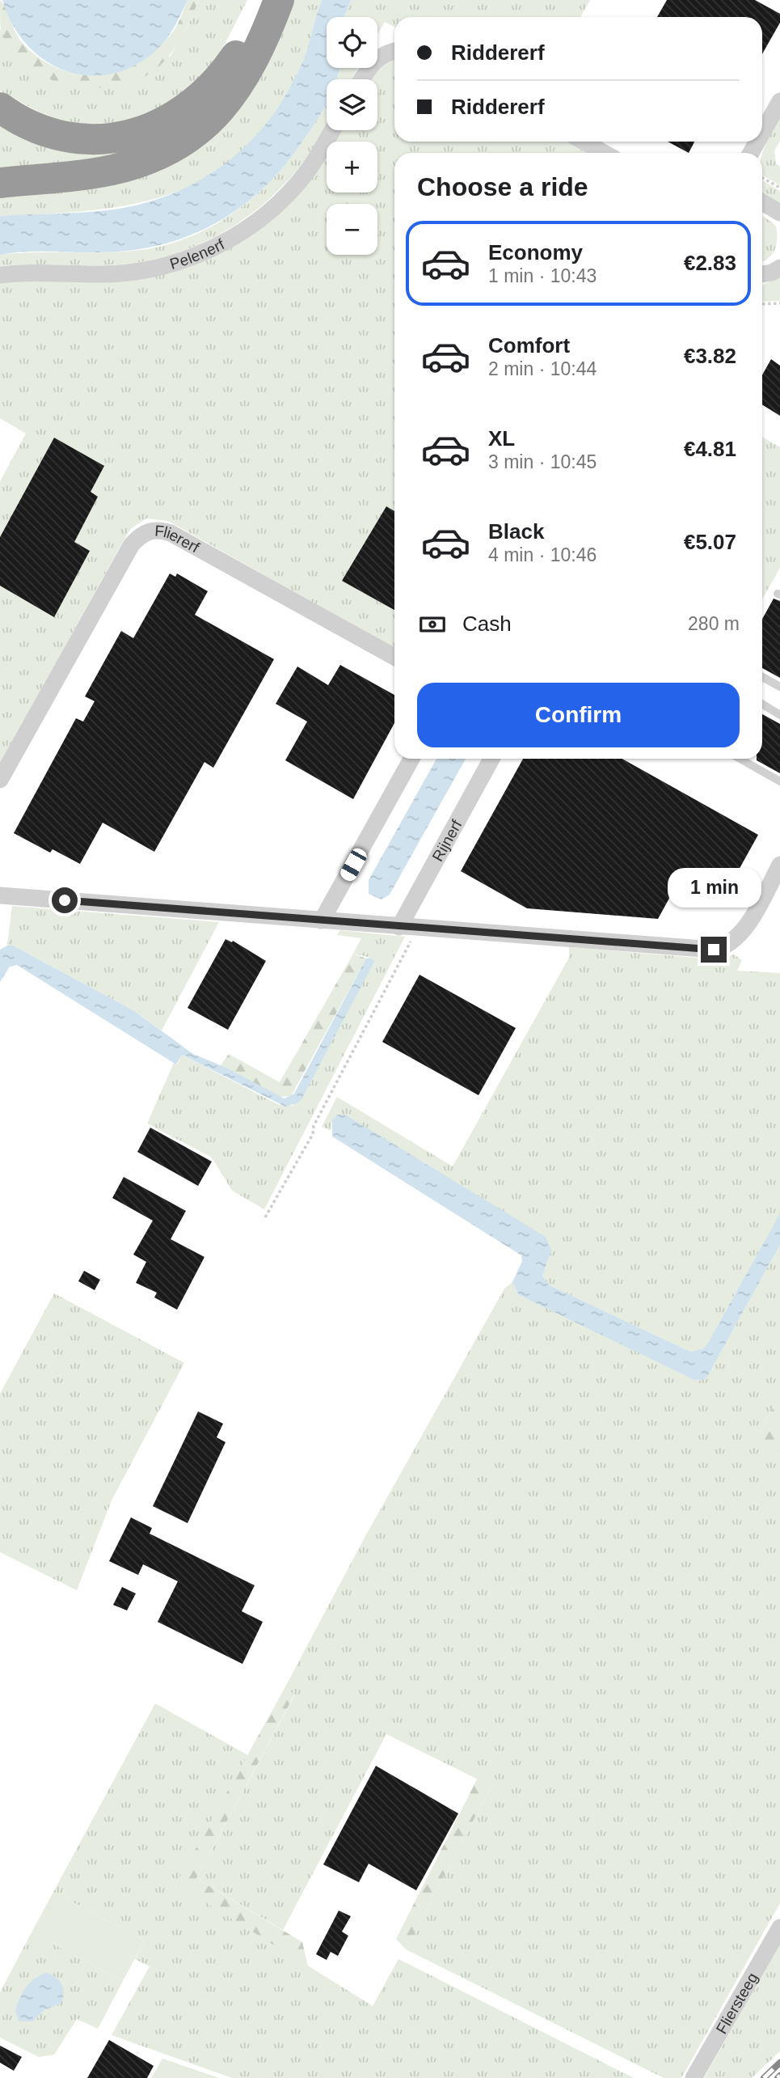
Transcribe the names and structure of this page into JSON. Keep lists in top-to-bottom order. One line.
{"streets":{"street":["Pelenerf","Fliererf","Rijnerf","Fliersteeg"]},"page":{"map_buttons":["+","−"],"banner":["Riddererf","Riddererf"],"heading":"Choose a ride","list":[{"name":"Economy","note":"1 min · 10:43","value":"€2.83"},{"name":"Comfort","note":"2 min · 10:44","value":"€3.82"},{"name":"XL","note":"3 min · 10:45","value":"€4.81"},{"name":"Black","note":"4 min · 10:46","value":"€5.07"}],"pay":["Cash","280 m"],"buttons":"Confirm","bubble":"1 min"}}
